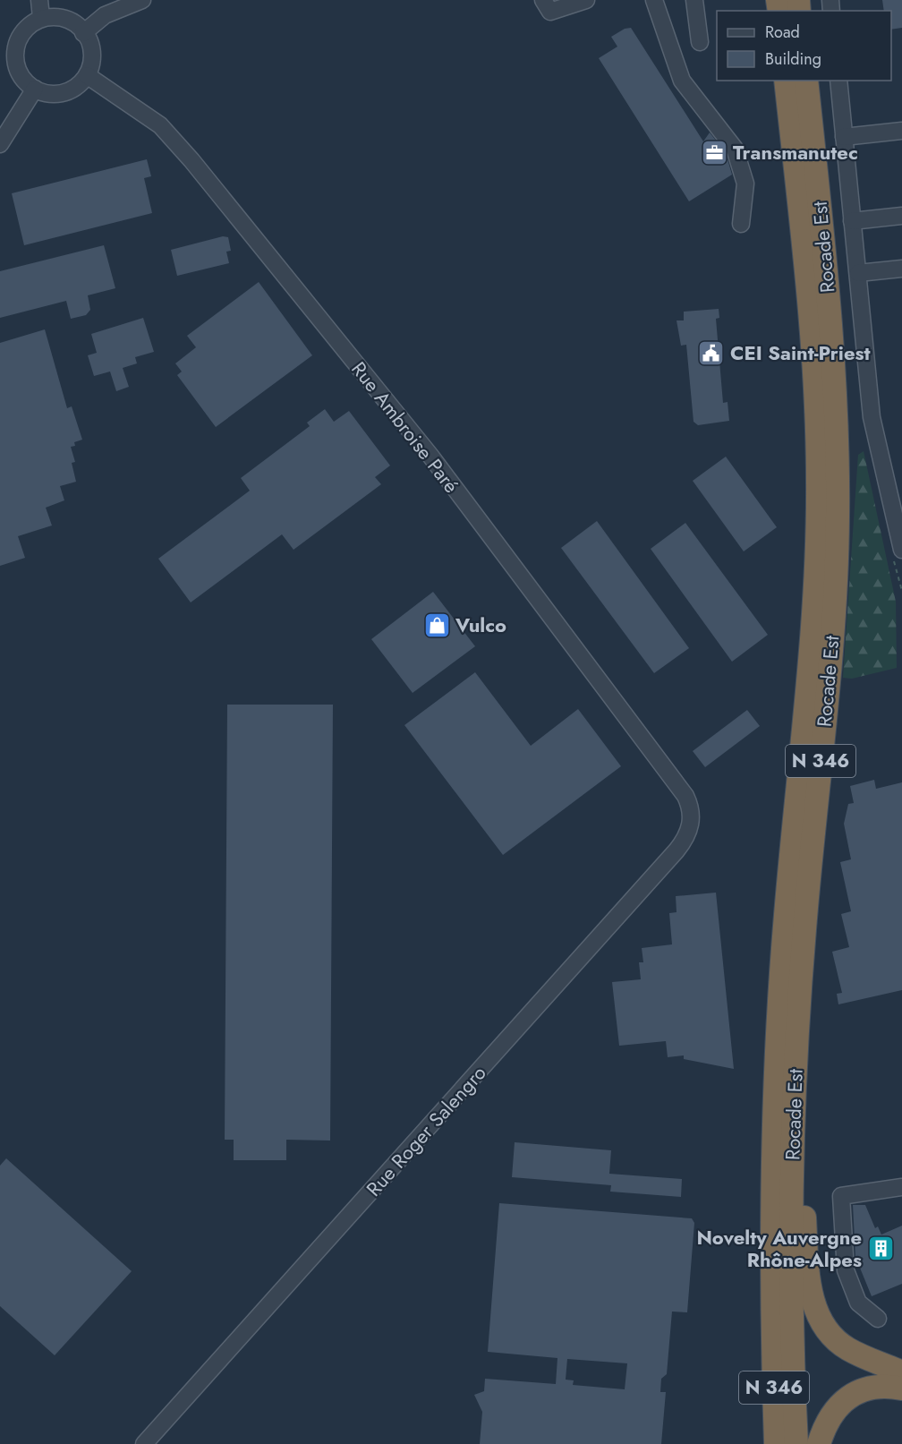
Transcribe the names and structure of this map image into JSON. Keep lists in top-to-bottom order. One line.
{"streets":{"highway":["Rocade Est","N 346"],"street":["Rue Ambroise Paré","Rue Roger Salengro"]},"crossings":[["Rue Ambroise Paré","Rue Roger Salengro"]],"places":{"office":["Transmanutec"],"public building":["CEI Saint-Priest"],"shop":["Vulco"],"building":["Novelty Auvergne Rhône-Alpes"]},"legend":["Road","Building"]}
